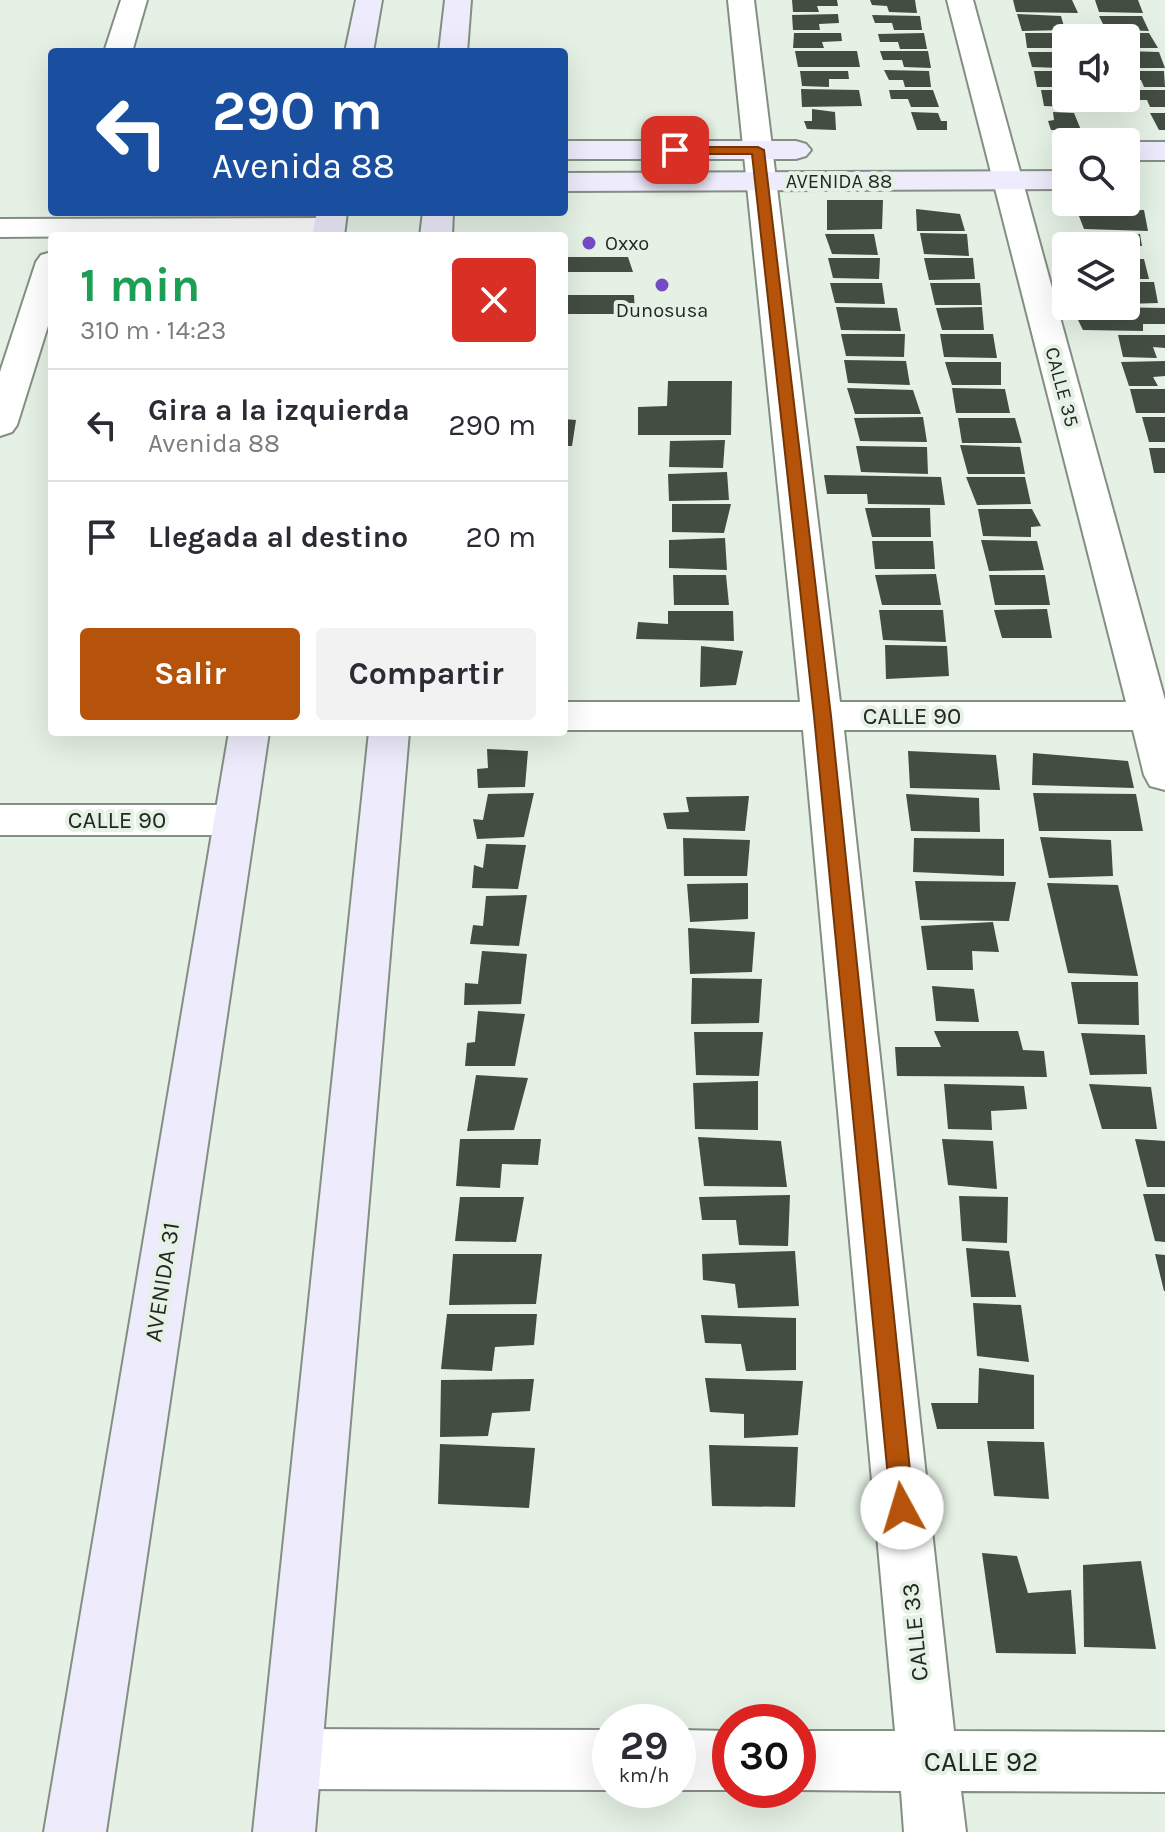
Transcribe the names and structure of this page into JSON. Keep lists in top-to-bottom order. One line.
{"streets":{"main road":["AVENIDA 88","AVENIDA 31"],"street":["CALLE 35","CALLE 90","CALLE 33","CALLE 92"]},"crossings":[["AVENIDA 88","CALLE 35"],["AVENIDA 88","CALLE 33"],["CALLE 35","CALLE 90"],["CALLE 90","AVENIDA 31"],["CALLE 90","CALLE 33"],["CALLE 33","CALLE 92"]],"places":["Oxxo","Dunosusa"],"page":{"turn":["290 m","Avenida 88"],"heading":["1 min","310 m · 14:23"],"list":[{"name":"Gira a la izquierda","note":"Avenida 88","value":"290 m"},{"name":"Llegada al destino","value":"20 m"}],"buttons":["Salir","Compartir"],"speed":"29 km/h","limit":"30"}}
